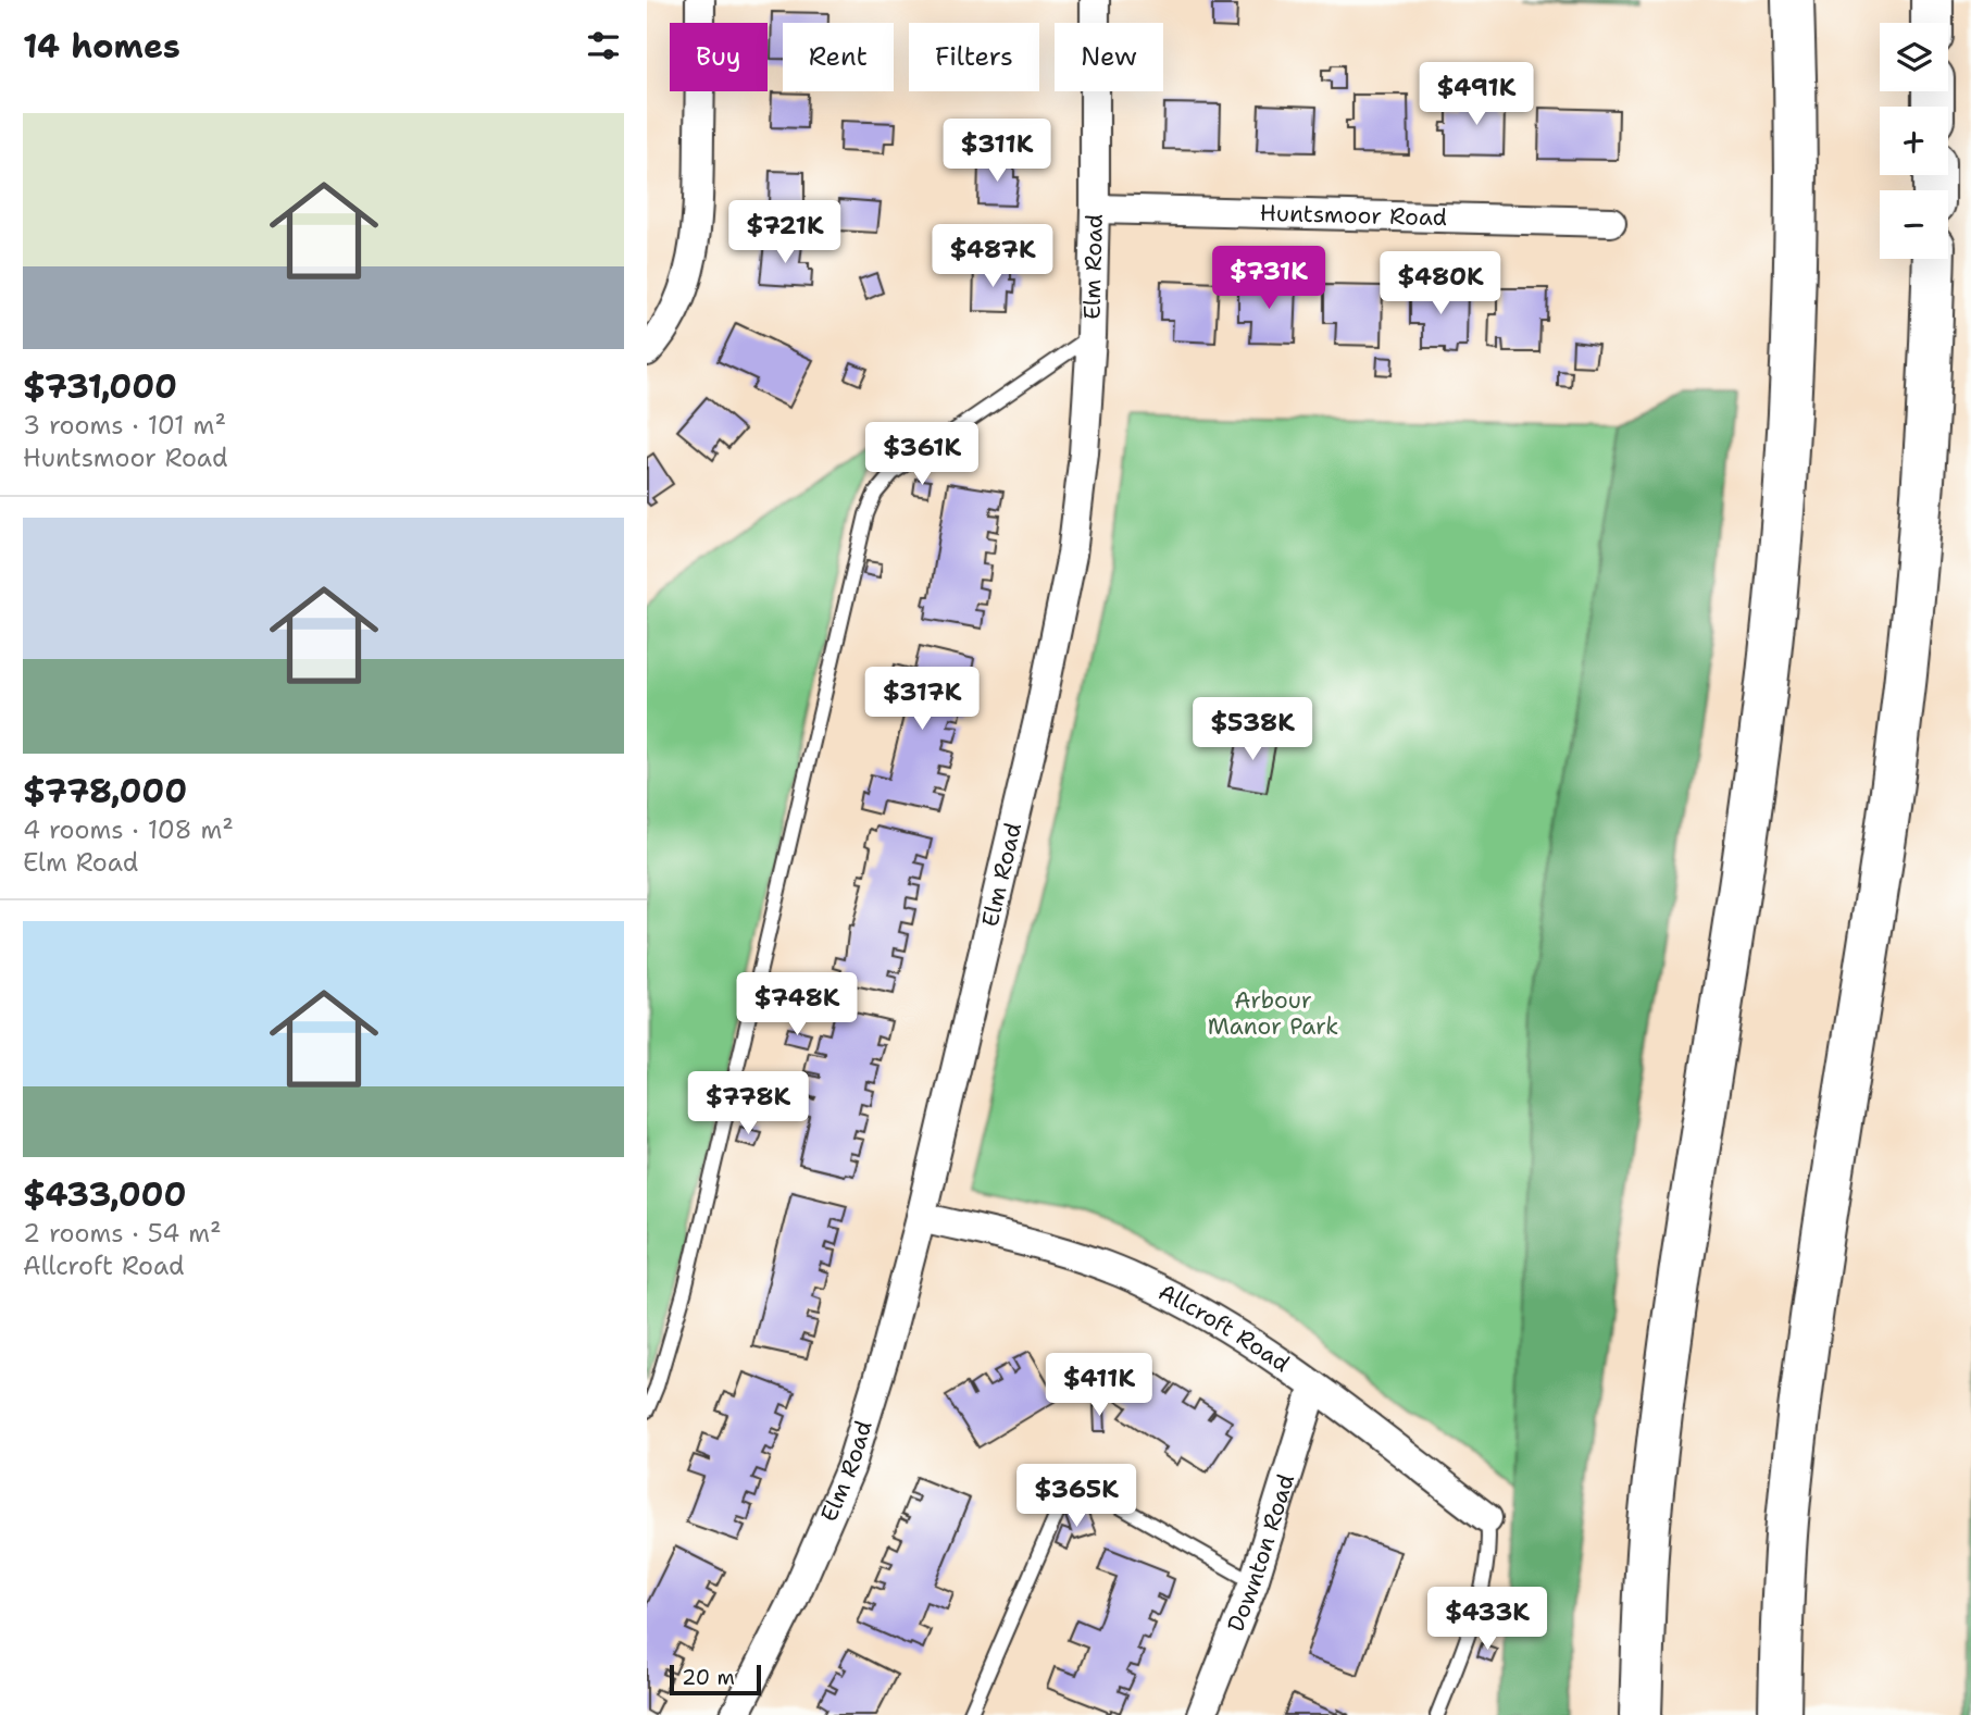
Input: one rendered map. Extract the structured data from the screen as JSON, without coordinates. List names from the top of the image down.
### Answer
{
  "streets": {
    "street": [
      "Huntsmoor Road",
      "Elm Road",
      "Allcroft Road",
      "Downton Road"
    ]
  },
  "crossings": [
    ["Huntsmoor Road", "Elm Road"],
    ["Elm Road", "Allcroft Road"],
    ["Allcroft Road", "Downton Road"]
  ],
  "parks": ["Arbour Manor Park"],
  "scale_bar": "20 m",
  "page": {
    "heading": "14 homes",
    "map_buttons": ["+", "−"],
    "chip": [
      "Buy",
      "Rent",
      "Filters",
      "New"
    ],
    "price": [
      "$491K",
      "$311K",
      "$721K",
      "$487K",
      "$731K",
      "$480K",
      "$361K",
      "$317K",
      "$538K",
      "$748K",
      "$778K",
      "$411K",
      "$365K",
      "$433K"
    ],
    "list": [
      {
        "name": "$731,000",
        "note": "3 rooms · 101 m² · Huntsmoor Road"
      },
      {
        "name": "$778,000",
        "note": "4 rooms · 108 m² · Elm Road"
      },
      {
        "name": "$433,000",
        "note": "2 rooms · 54 m² · Allcroft Road"
      }
    ],
    "scale": "20 m"
  }
}
